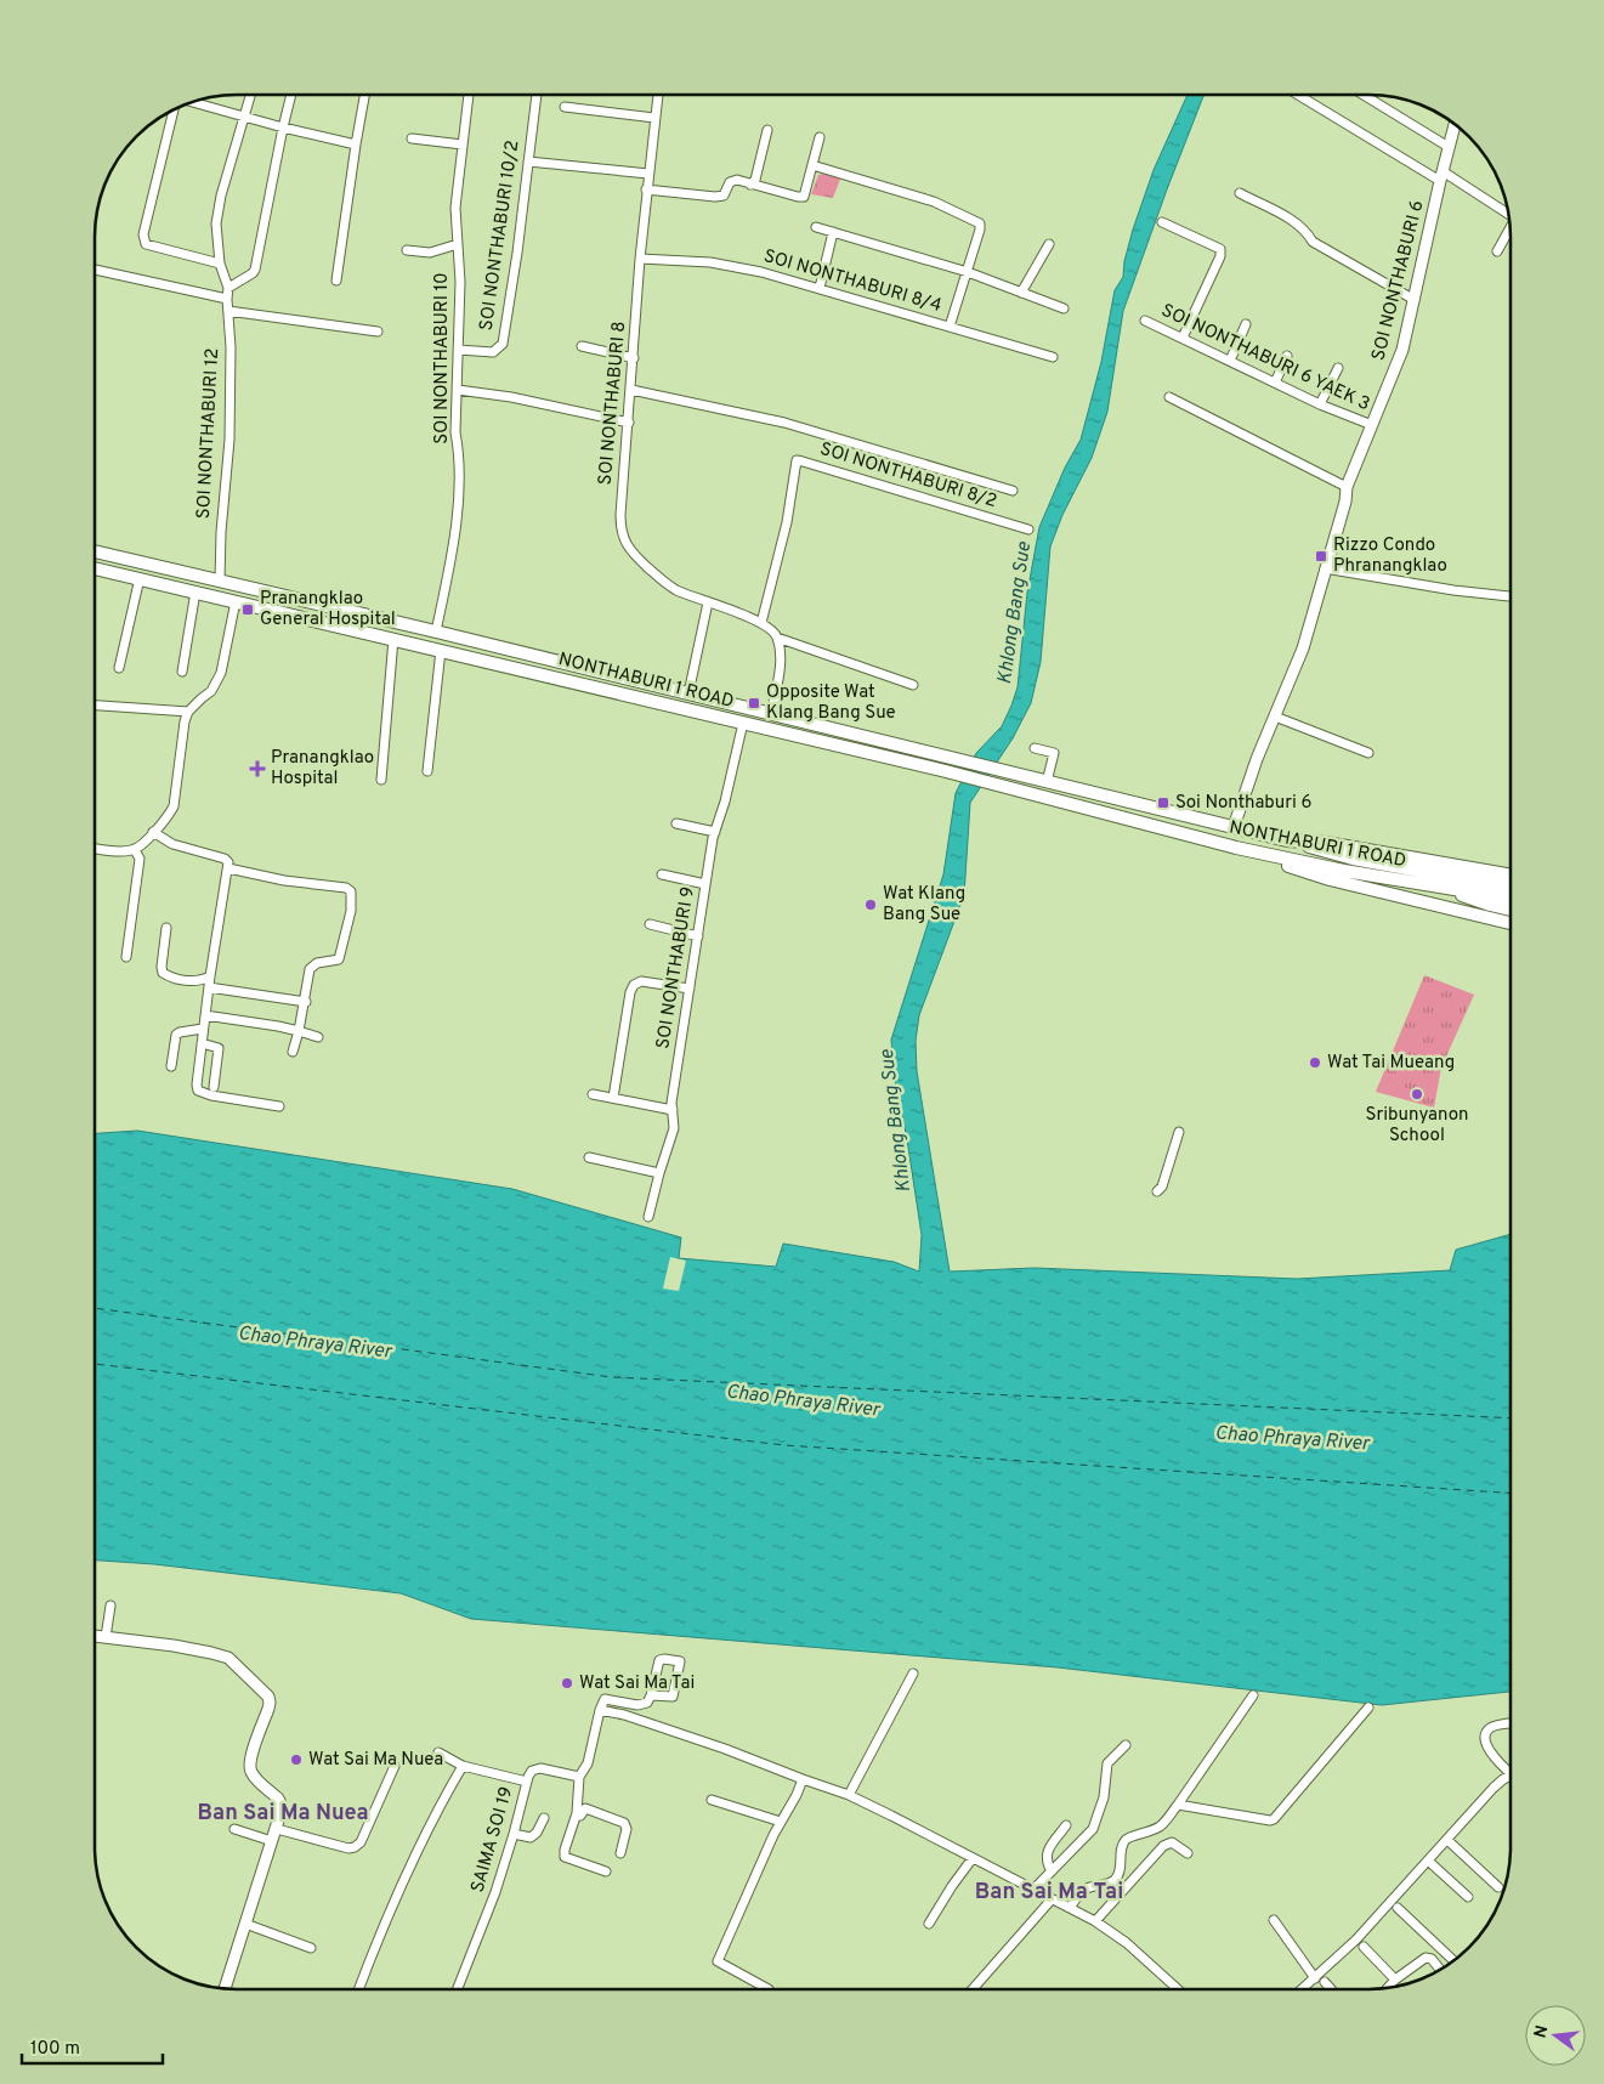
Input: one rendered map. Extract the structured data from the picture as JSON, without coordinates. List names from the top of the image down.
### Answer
{
  "streets": {
    "main road": ["NONTHABURI 1 ROAD"],
    "street": [
      "SOI NONTHABURI 10/2",
      "SOI NONTHABURI 6",
      "SOI NONTHABURI 8/4",
      "SOI NONTHABURI 10",
      "SOI NONTHABURI 6 YAEK 3",
      "SOI NONTHABURI 8",
      "SOI NONTHABURI 12",
      "SOI NONTHABURI 8/2",
      "SOI NONTHABURI 9",
      "SAIMA SOI 19"
    ]
  },
  "crossings": [
    ["SOI NONTHABURI 10/2", "SOI NONTHABURI 10"],
    ["SOI NONTHABURI 6", "SOI NONTHABURI 6 YAEK 3"],
    ["SOI NONTHABURI 6", "NONTHABURI 1 ROAD"],
    ["SOI NONTHABURI 8/4", "SOI NONTHABURI 8"],
    ["SOI NONTHABURI 10", "NONTHABURI 1 ROAD"],
    ["SOI NONTHABURI 8", "SOI NONTHABURI 8/2"],
    ["SOI NONTHABURI 12", "NONTHABURI 1 ROAD"],
    ["NONTHABURI 1 ROAD", "SOI NONTHABURI 9"]
  ],
  "districts": ["Ban Sai Ma Nuea", "Ban Sai Ma Tai"],
  "water": ["Khlong Bang Sue", "Chao Phraya River"],
  "places": {
    "transit": [
      "Rizzo Condo Phranangklao",
      "Pranangklao General Hospital",
      "Opposite Wat Klang Bang Sue",
      "Soi Nonthaburi 6"
    ],
    "health": ["Pranangklao Hospital"],
    "other": [
      "Wat Klang Bang Sue",
      "Wat Tai Mueang",
      "Sribunyanon School",
      "Wat Sai Ma Tai",
      "Wat Sai Ma Nuea"
    ]
  },
  "scale_bar": "100 m",
  "north": "left"
}
